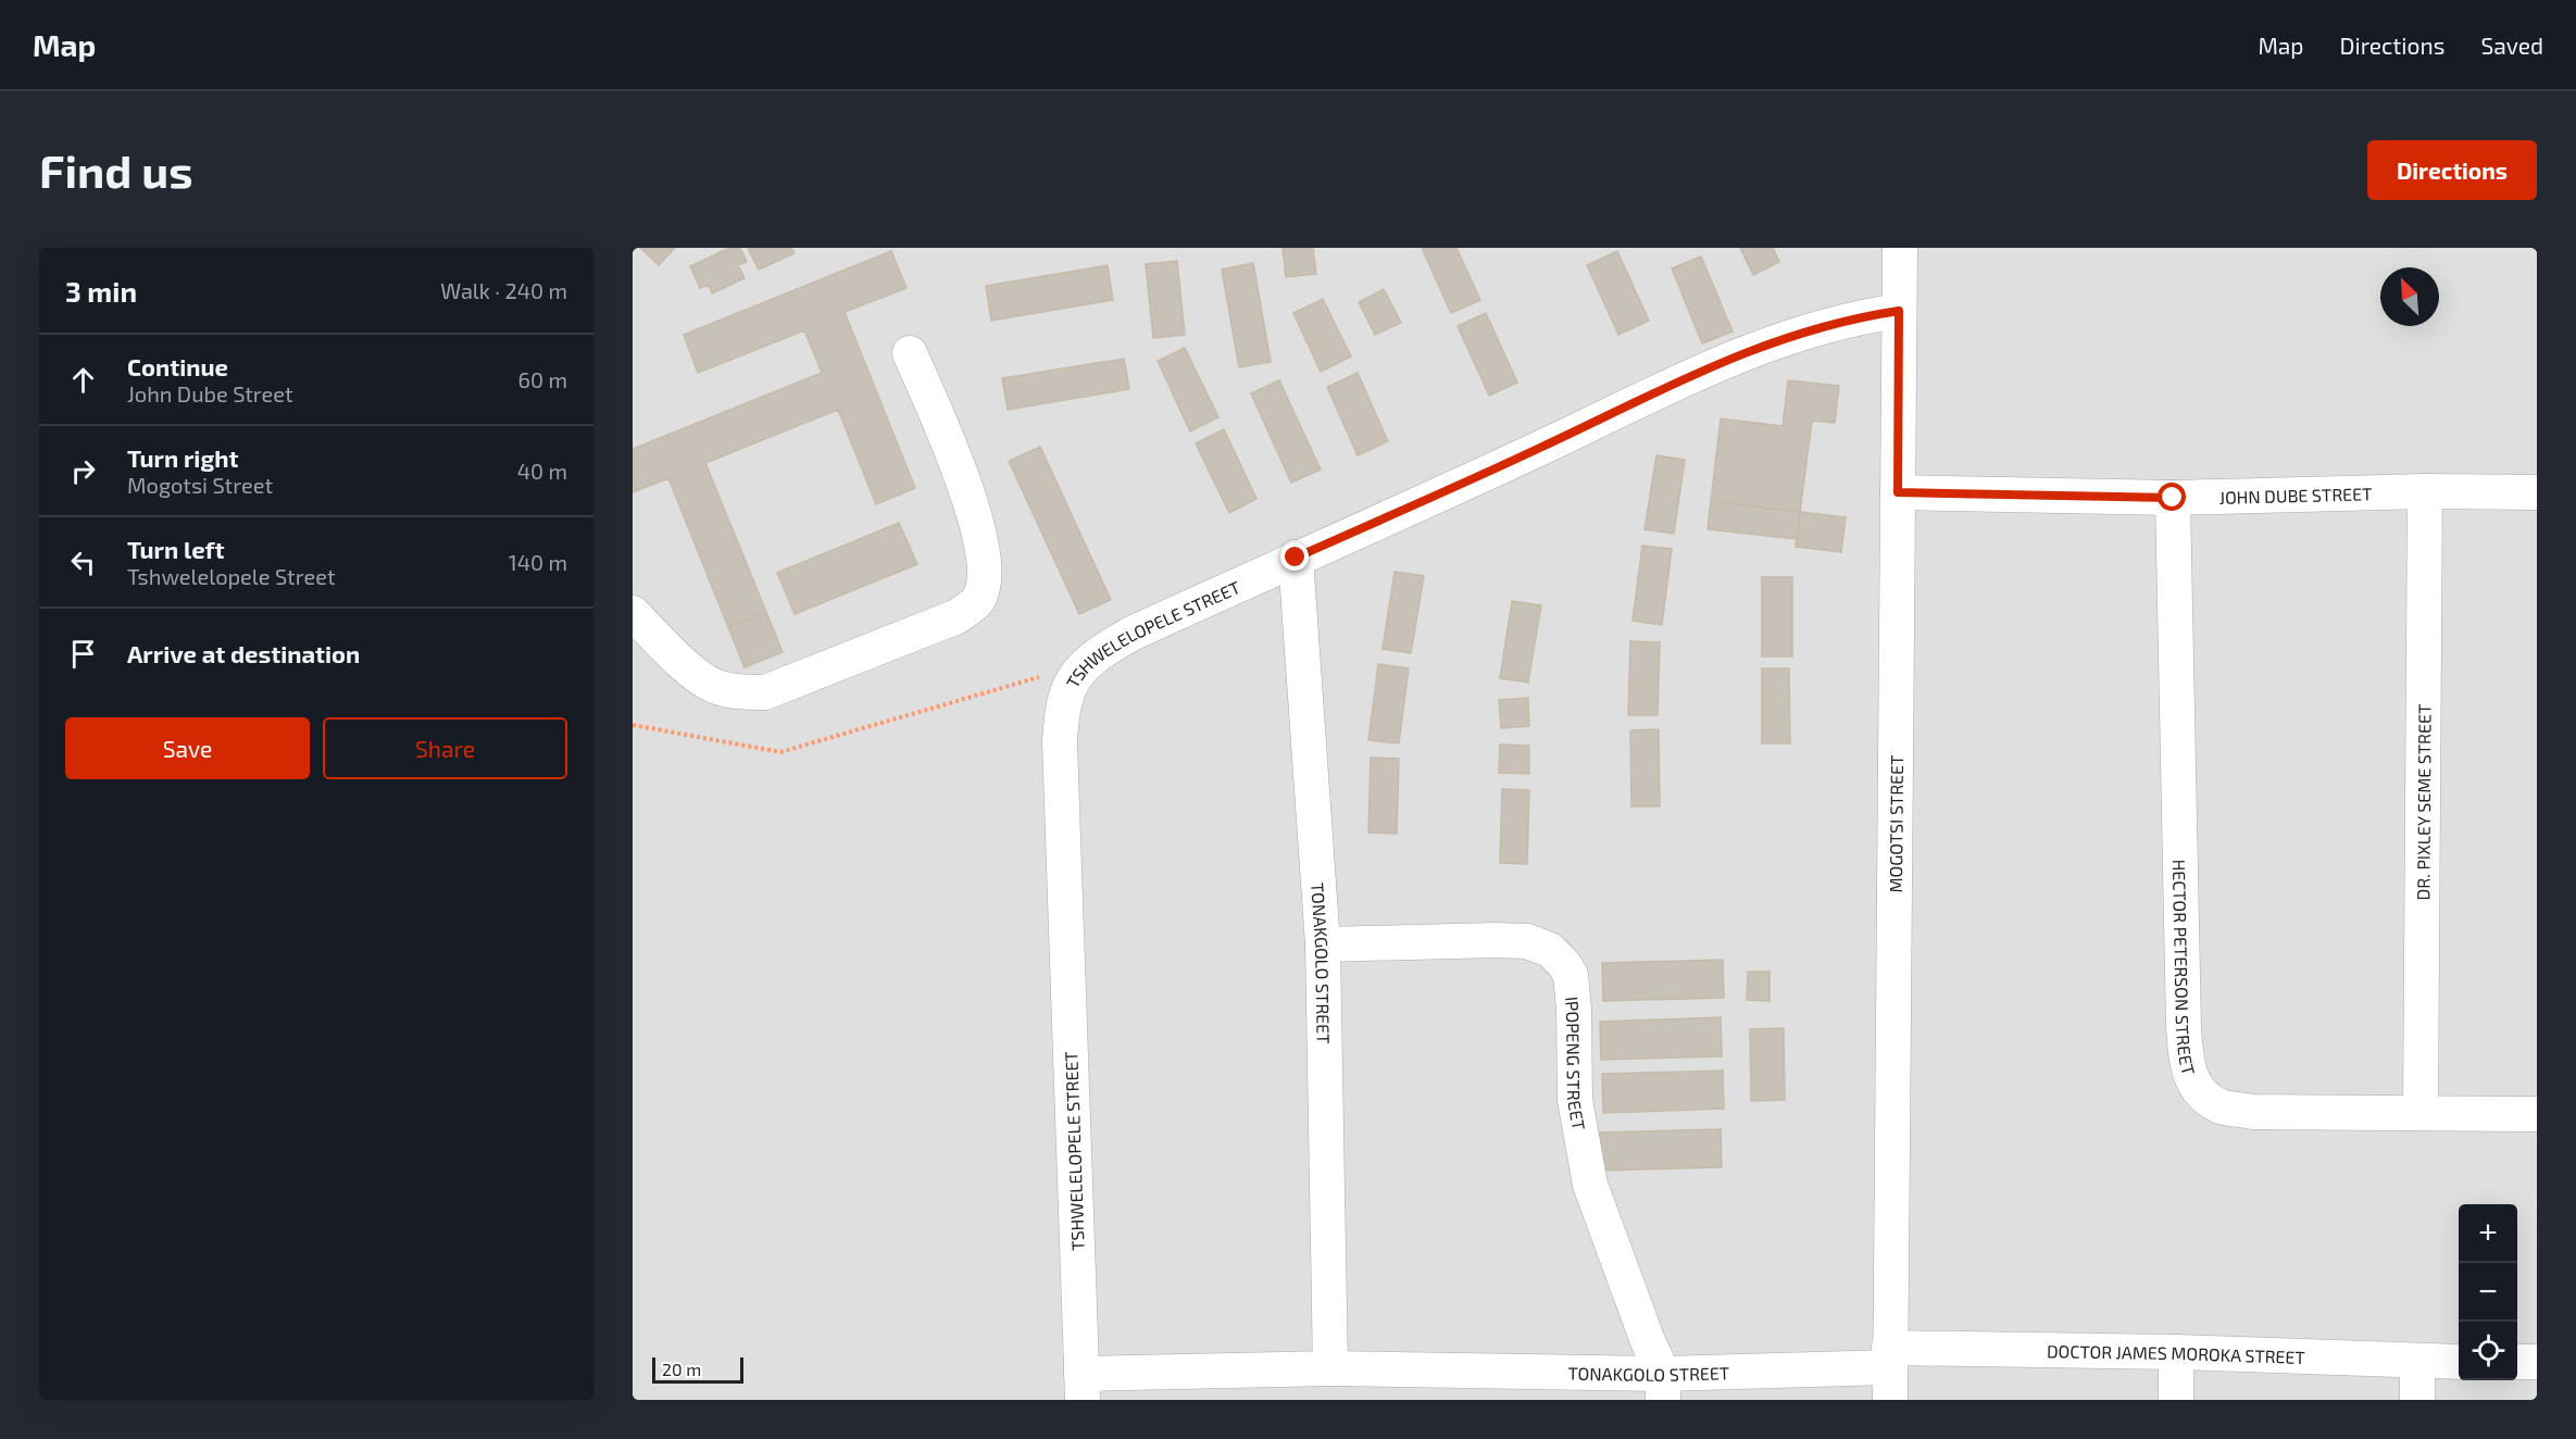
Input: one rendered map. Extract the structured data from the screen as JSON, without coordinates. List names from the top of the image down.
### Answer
{
  "streets": {
    "street": [
      "JOHN DUBE STREET",
      "TSHWELELOPELE STREET",
      "DR. PIXLEY SEME STREET",
      "MOGOTSI STREET",
      "TONAKGOLO STREET",
      "HECTOR PETERSON STREET",
      "IPOPENG STREET",
      "DOCTOR JAMES MOROKA STREET"
    ]
  },
  "crossings": [
    ["JOHN DUBE STREET", "DR. PIXLEY SEME STREET"],
    ["JOHN DUBE STREET", "MOGOTSI STREET"],
    ["JOHN DUBE STREET", "HECTOR PETERSON STREET"],
    ["TSHWELELOPELE STREET", "MOGOTSI STREET"],
    ["TSHWELELOPELE STREET", "TONAKGOLO STREET"],
    ["DR. PIXLEY SEME STREET", "HECTOR PETERSON STREET"],
    ["MOGOTSI STREET", "TONAKGOLO STREET"],
    ["MOGOTSI STREET", "DOCTOR JAMES MOROKA STREET"],
    ["TONAKGOLO STREET", "IPOPENG STREET"],
    ["TONAKGOLO STREET", "DOCTOR JAMES MOROKA STREET"]
  ],
  "scale_bar": "20 m",
  "north": "top left",
  "page": {
    "header": "Map",
    "nav": ["Map", "Directions", "Saved"],
    "buttons": [
      "Directions",
      ["Save", "Share"]
    ],
    "title": "Find us",
    "heading": ["3 min", "Walk · 240 m"],
    "list": [
      ["Continue", "John Dube Street", "60 m"],
      ["Turn right", "Mogotsi Street", "40 m"],
      ["Turn left", "Tshwelelopele Street", "140 m"],
      "Arrive at destination"
    ],
    "map_buttons": ["+", "−"],
    "scale": "20 m"
  }
}
